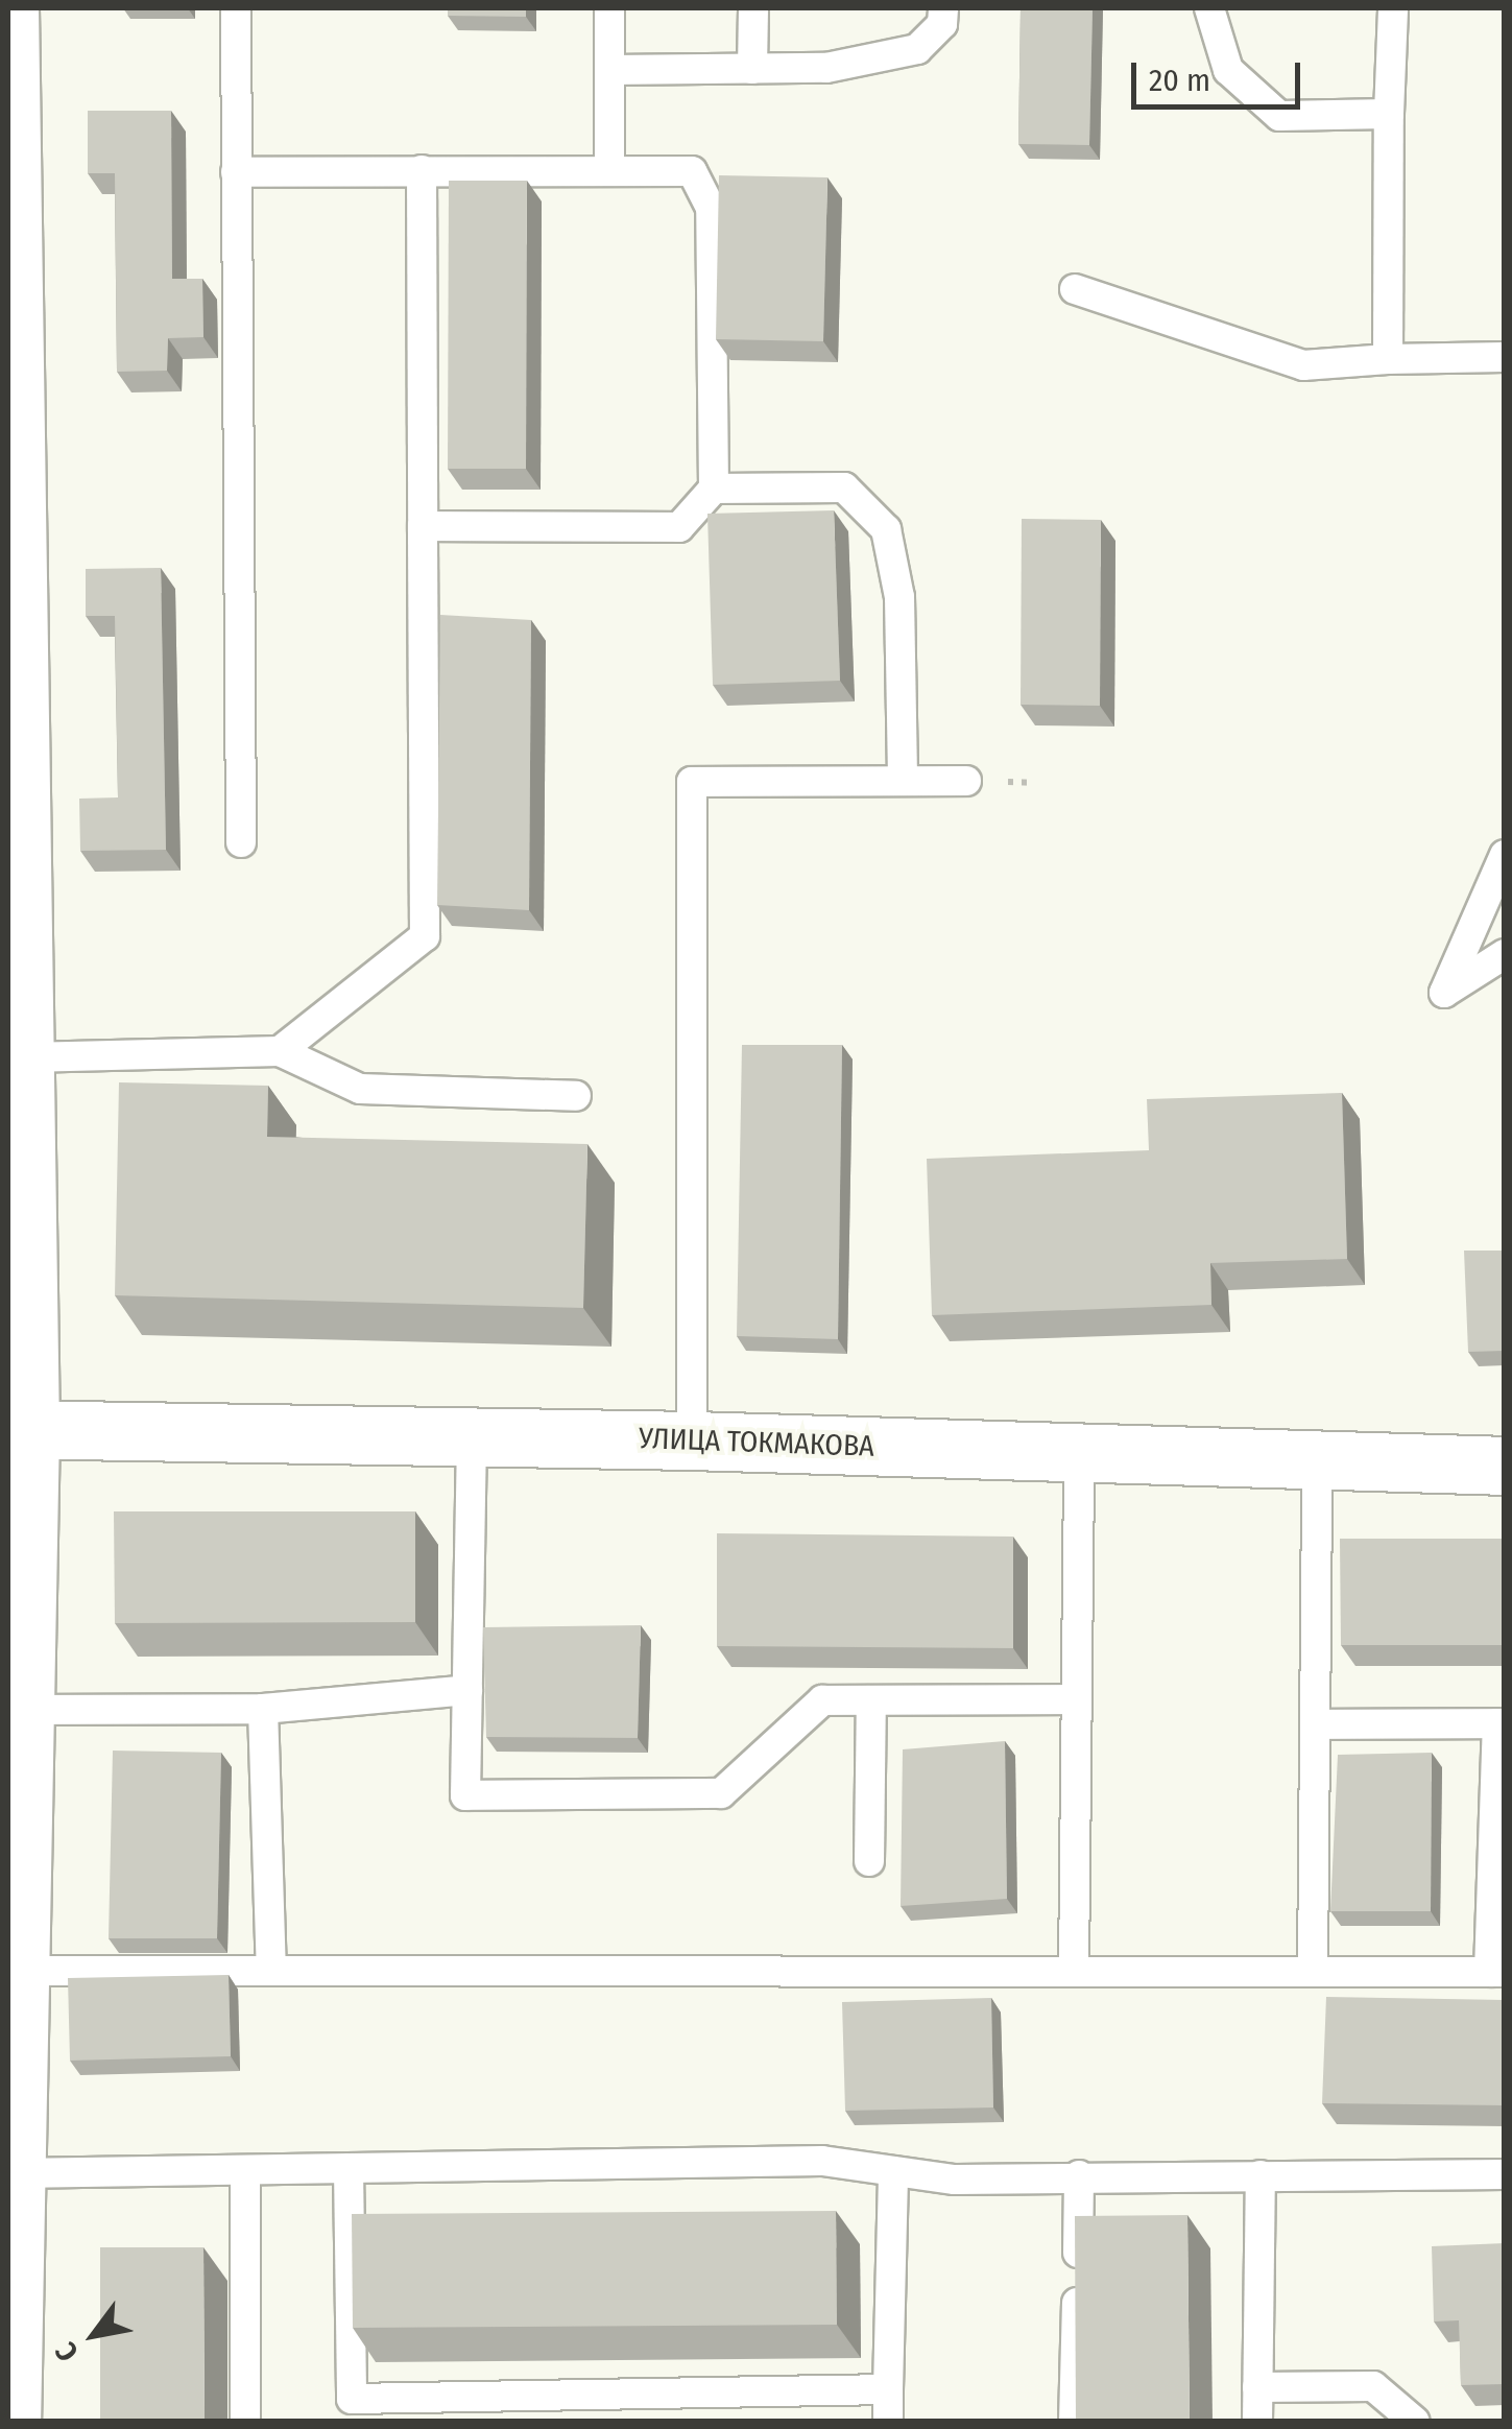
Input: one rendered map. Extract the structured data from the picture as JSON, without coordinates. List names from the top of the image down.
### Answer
{
  "streets": {
    "street": ["УЛИЦА ТОКМАКОВА"]
  },
  "scale_bar": "20 m",
  "north": "bottom left"
}
